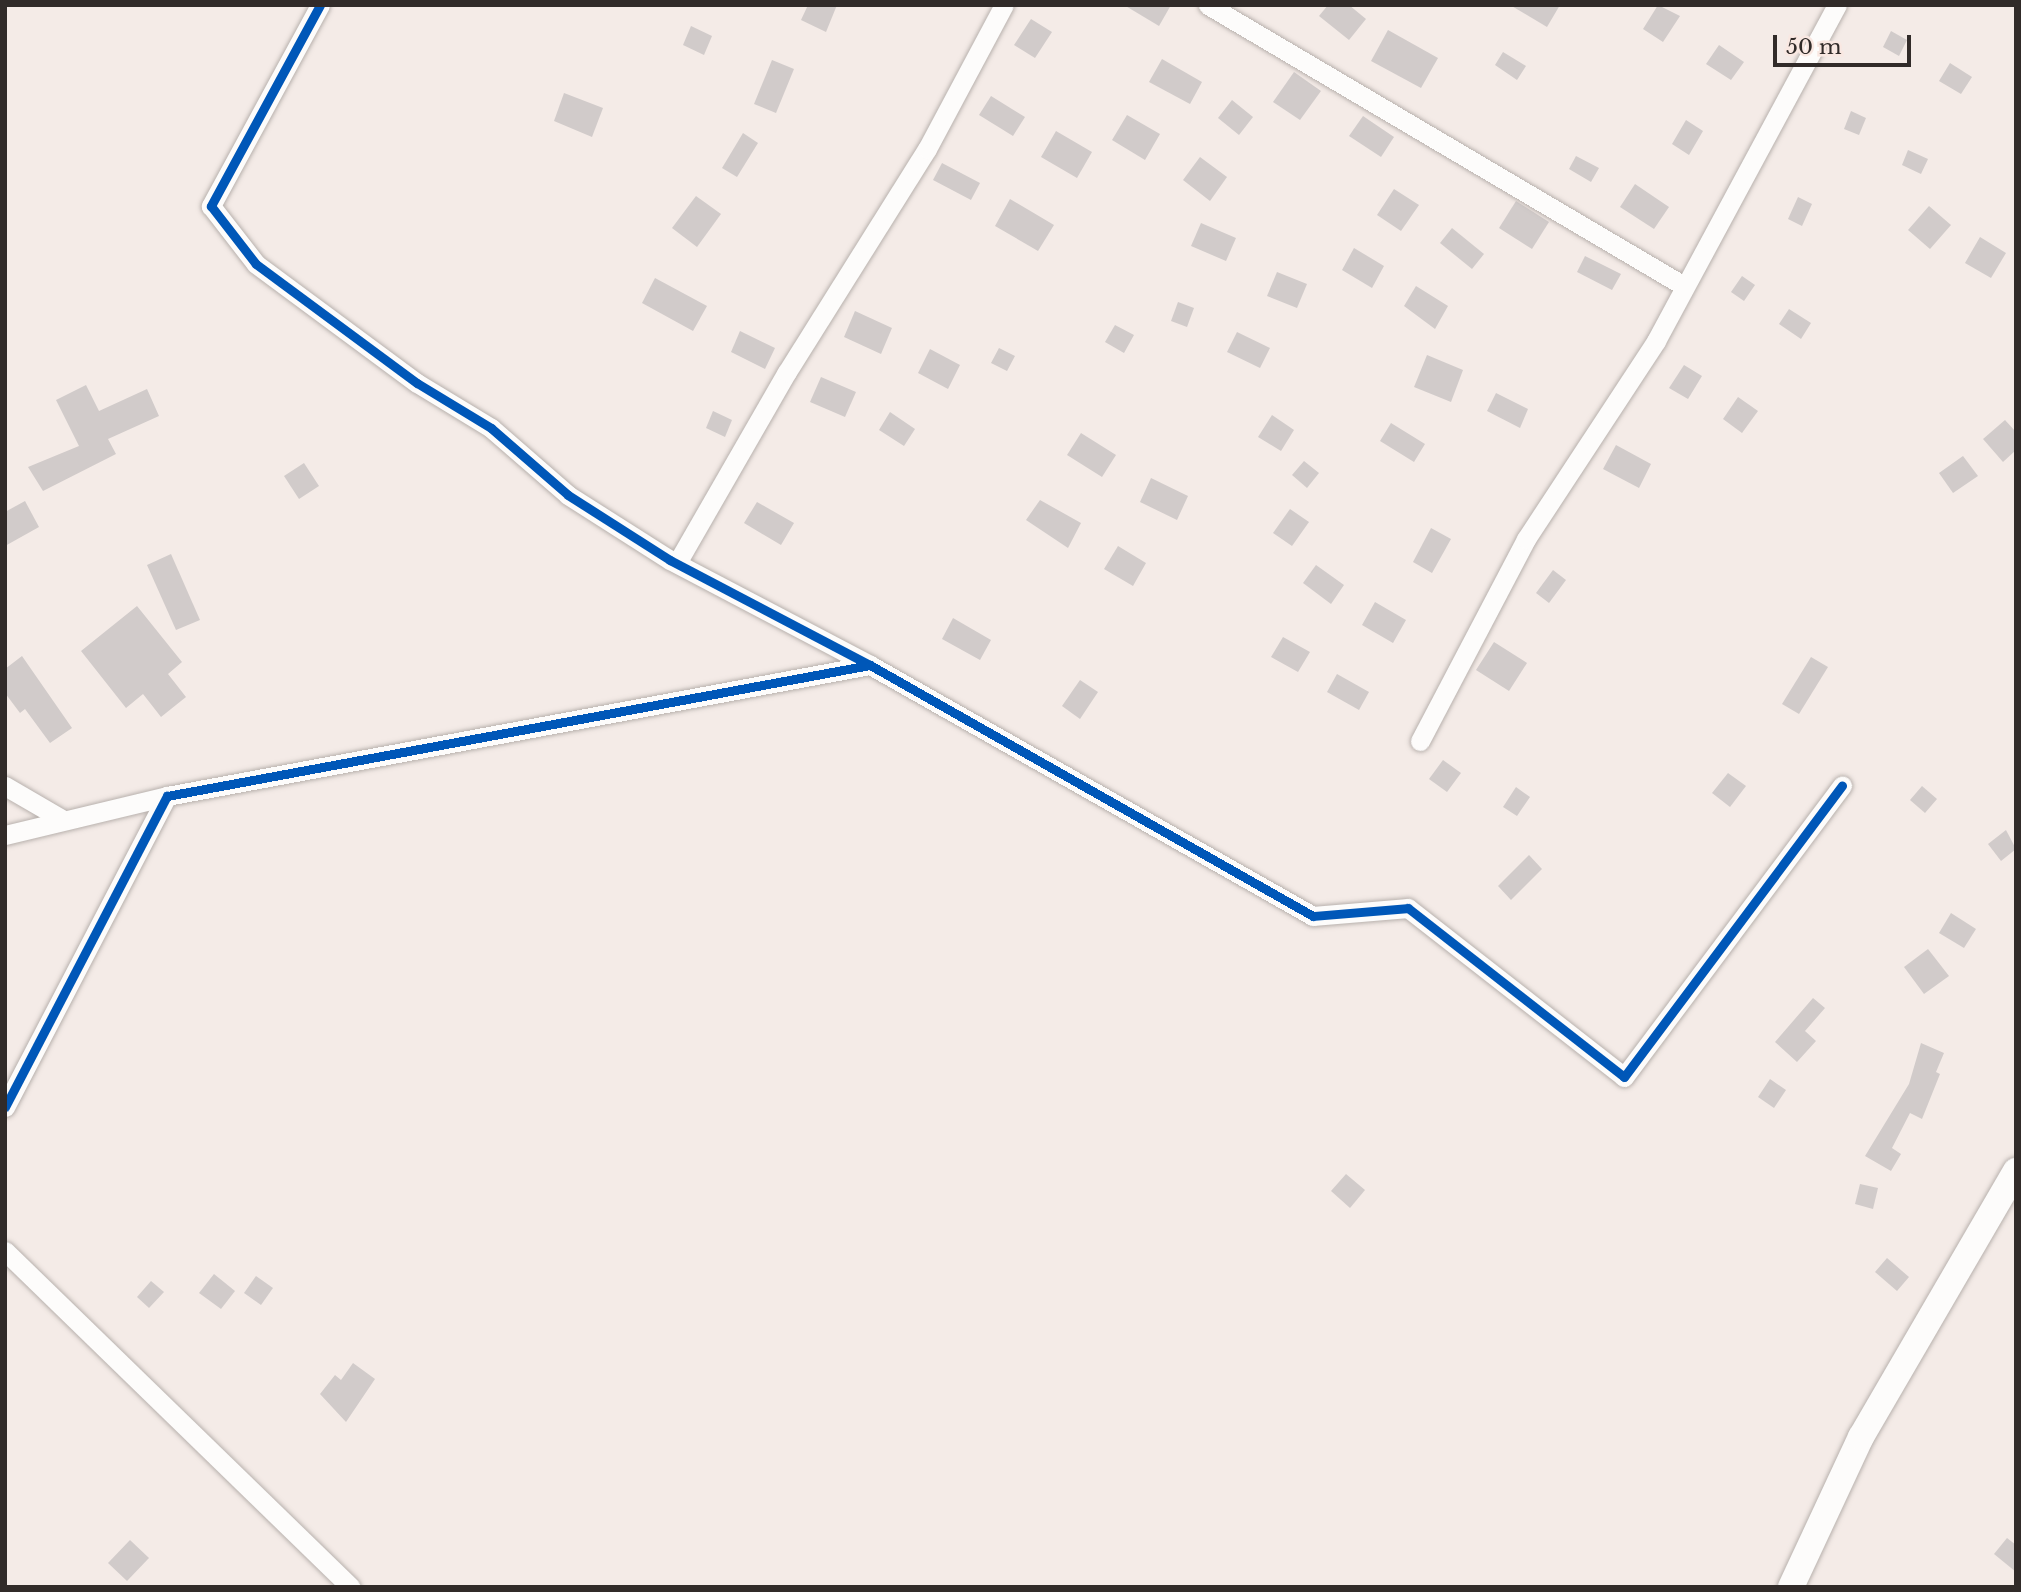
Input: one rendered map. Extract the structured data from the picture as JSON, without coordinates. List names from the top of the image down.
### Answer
{
  "scale_bar": "50 m"
}
